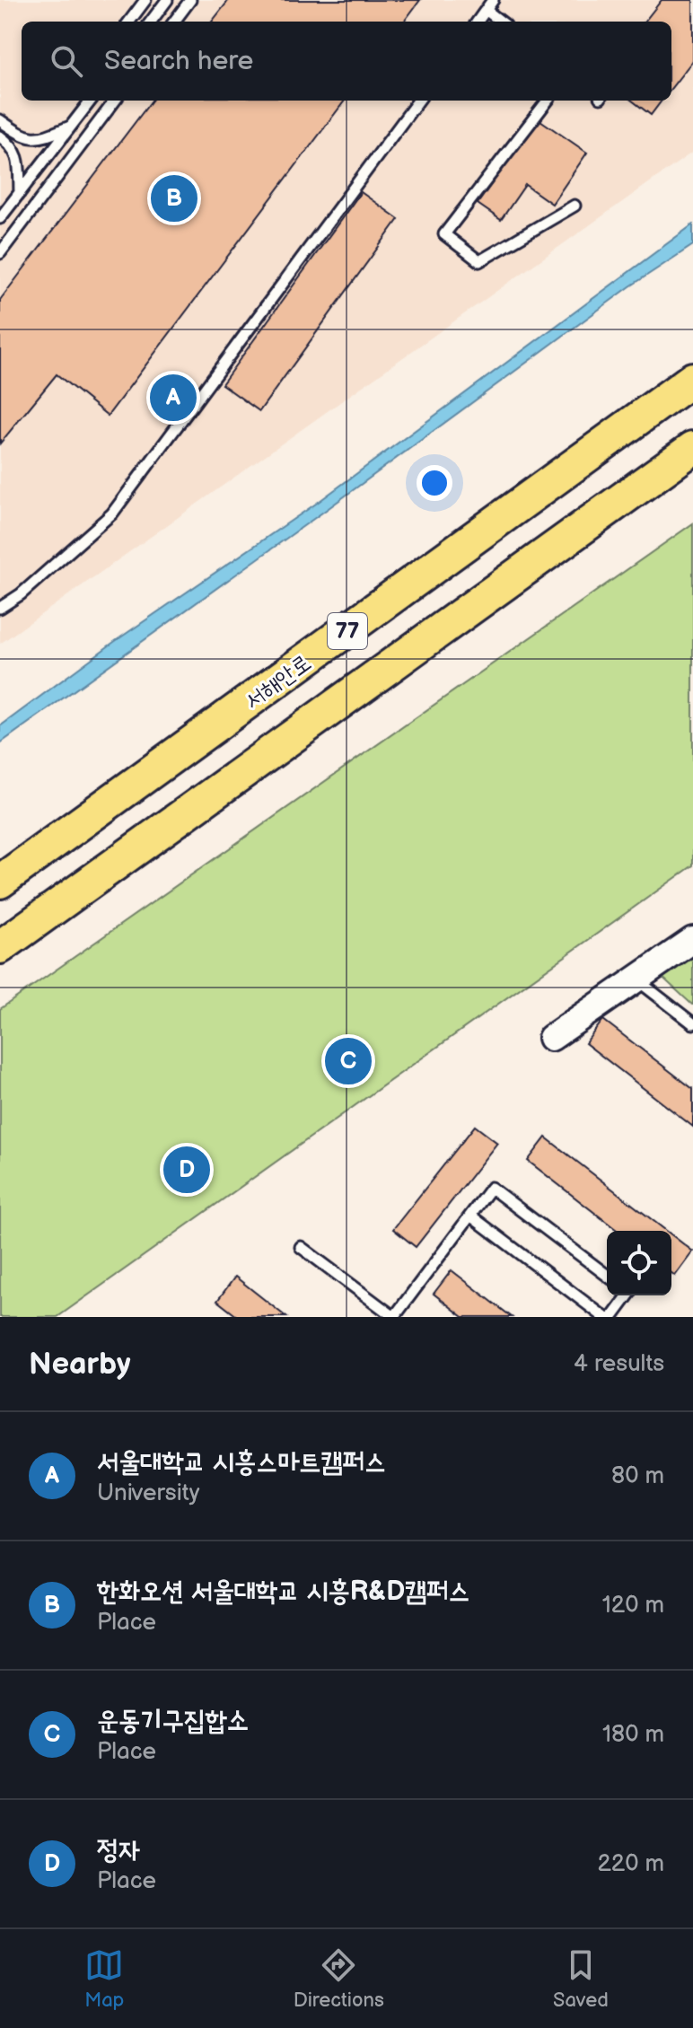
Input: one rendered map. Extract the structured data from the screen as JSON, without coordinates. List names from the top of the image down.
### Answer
{
  "streets": {
    "main road": ["77", "서해안로"]
  },
  "page": {
    "search": "Search here",
    "pins": [
      "B",
      "A",
      "C",
      "D"
    ],
    "heading": ["Nearby", "4 results"],
    "list": [
      {
        "mark": "A",
        "name": "서울대학교 시흥스마트캠퍼스",
        "note": "University",
        "value": "80 m"
      },
      {
        "mark": "B",
        "name": "한화오션 서울대학교 시흥R&D캠퍼스",
        "note": "Place",
        "value": "120 m"
      },
      {
        "mark": "C",
        "name": "운동기구집합소",
        "note": "Place",
        "value": "180 m"
      },
      {
        "mark": "D",
        "name": "정자",
        "note": "Place",
        "value": "220 m"
      }
    ],
    "nav": ["Map", "Directions", "Saved"]
  }
}
